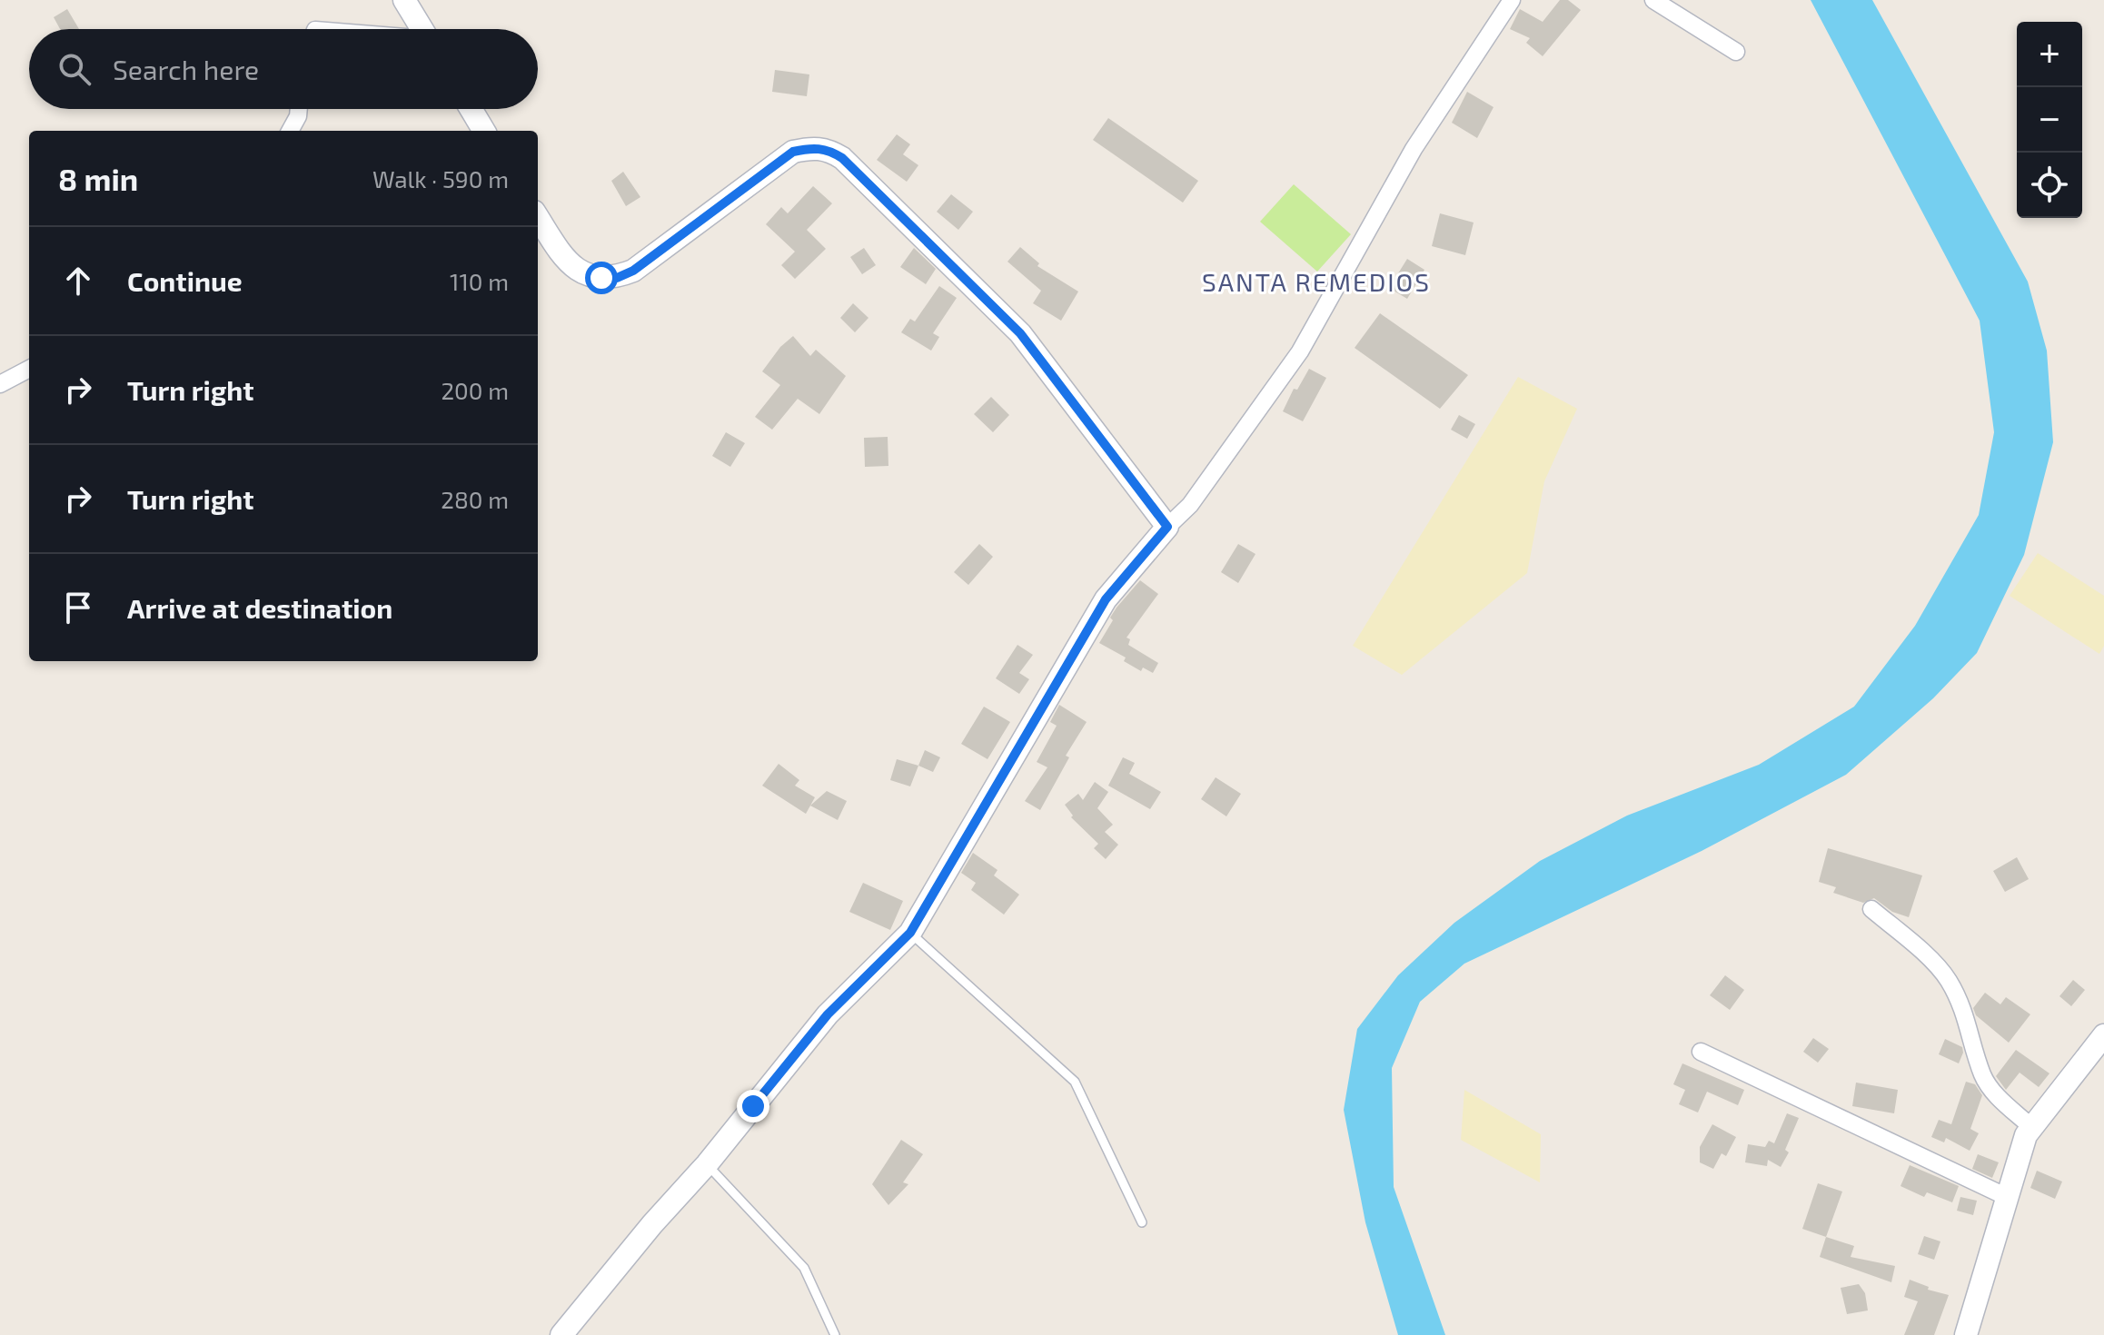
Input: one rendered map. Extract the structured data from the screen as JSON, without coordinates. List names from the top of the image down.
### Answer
{
  "districts": ["SANTA REMEDIOS"],
  "page": {
    "map_buttons": ["+", "−"],
    "search": "Search here",
    "heading": ["8 min", "Walk · 590 m"],
    "list": [
      ["Continue", "110 m"],
      ["Turn right", "200 m"],
      ["Turn right", "280 m"],
      "Arrive at destination"
    ]
  }
}
